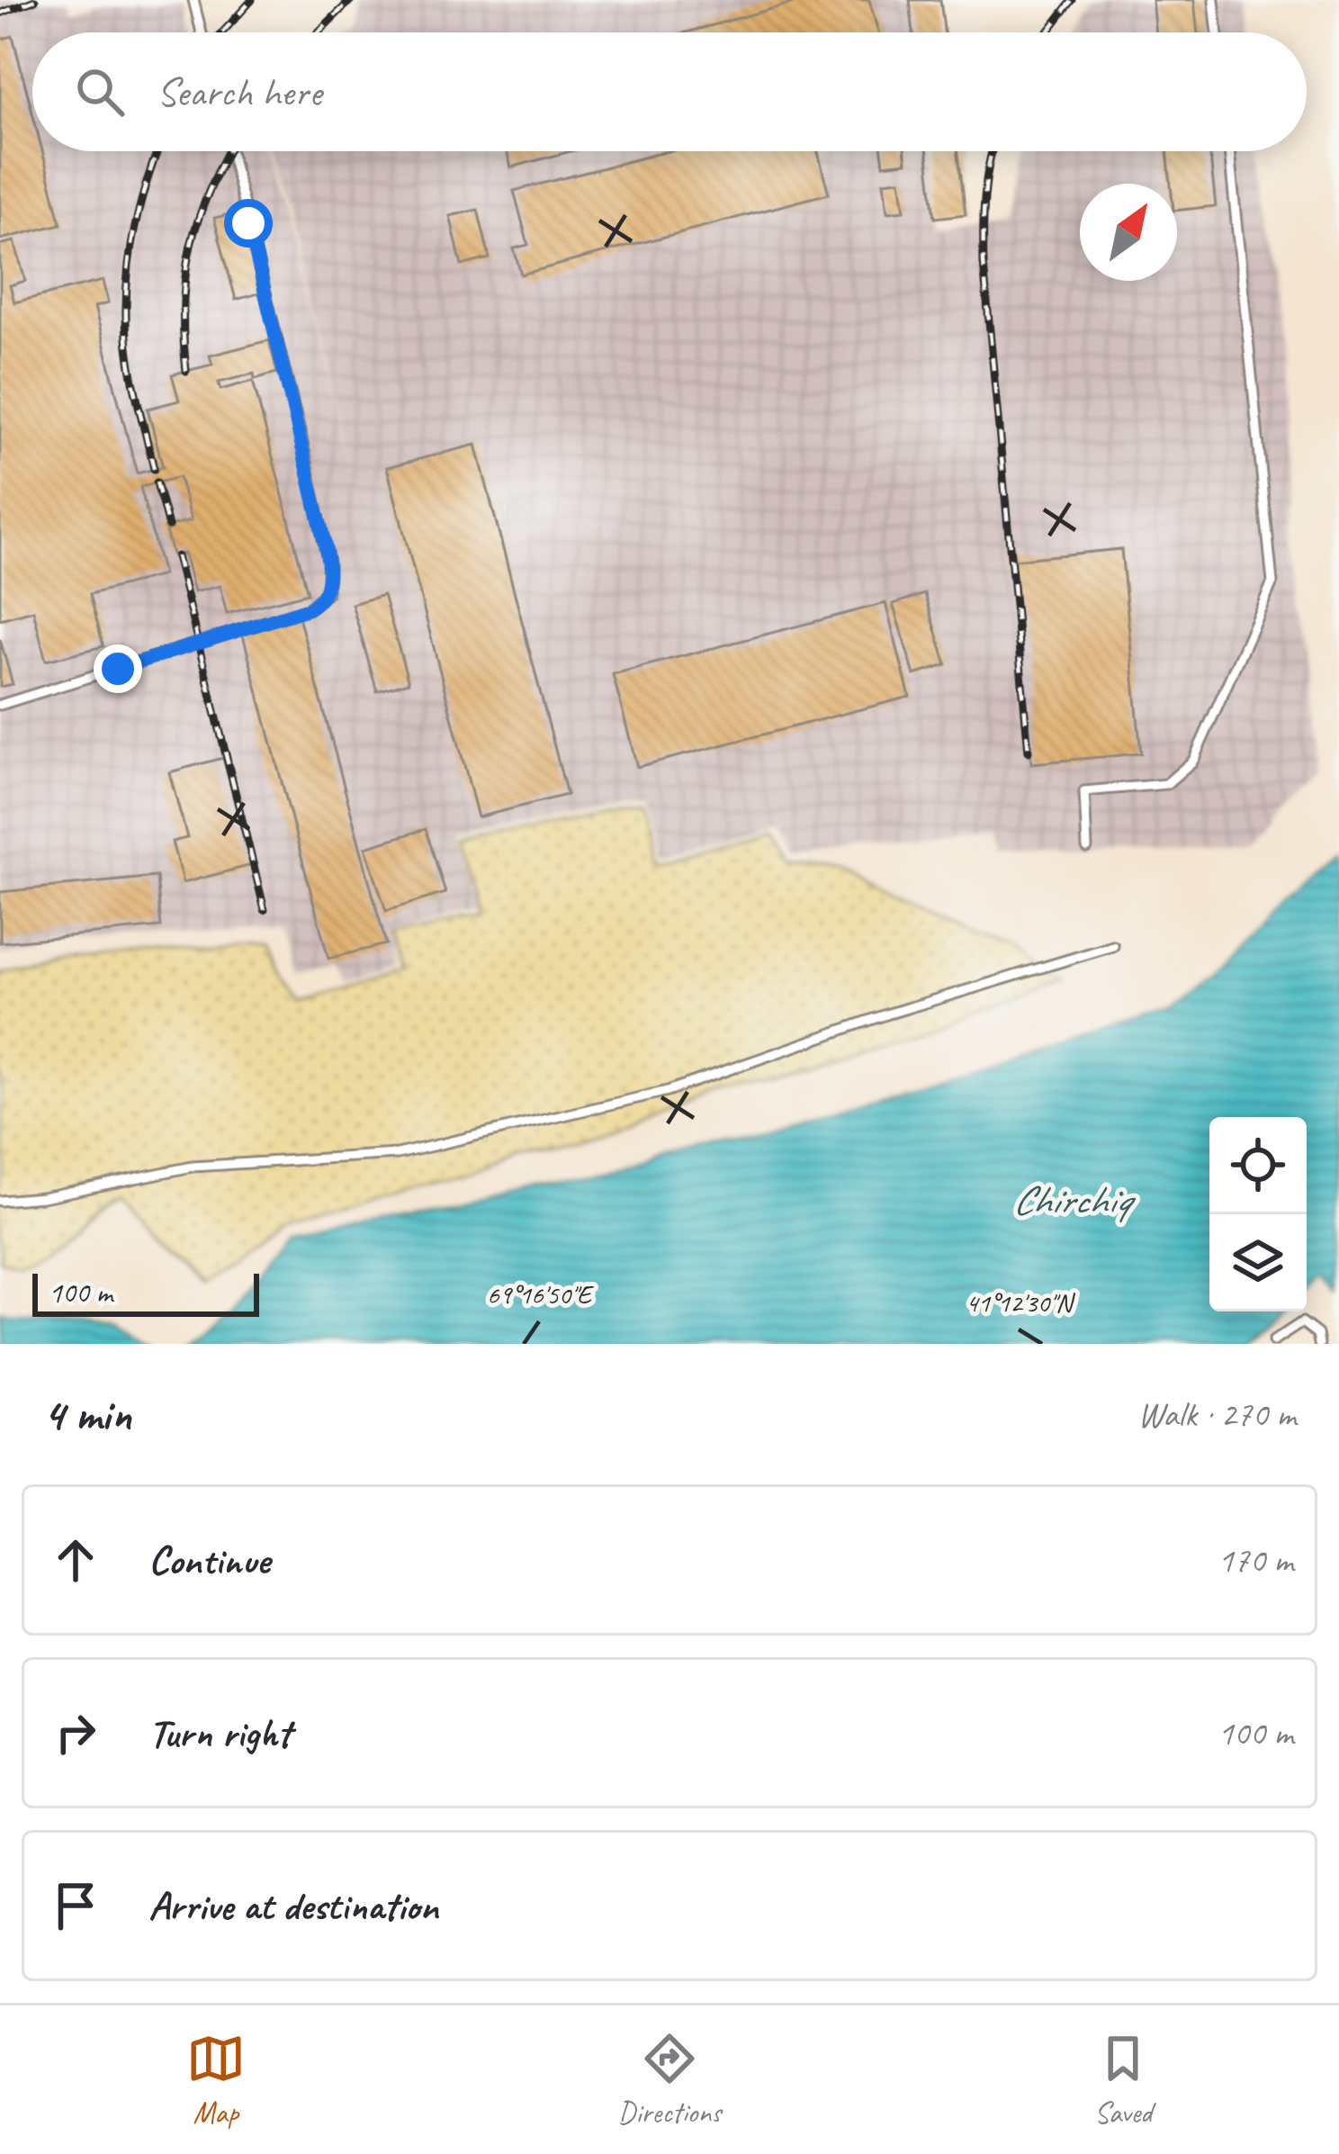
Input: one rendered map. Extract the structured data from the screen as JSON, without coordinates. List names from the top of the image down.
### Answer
{
  "water": ["Chirchiq"],
  "scale_bar": "100 m",
  "north": "top right",
  "page": {
    "search": "Search here",
    "scale": "100 m",
    "heading": ["4 min", "Walk · 270 m"],
    "list": [
      ["Continue", "170 m"],
      ["Turn right", "100 m"],
      "Arrive at destination"
    ],
    "nav": ["Map", "Directions", "Saved"]
  },
  "coordinates": ["69°16'50\"E", "41°12'30\"N"]
}
